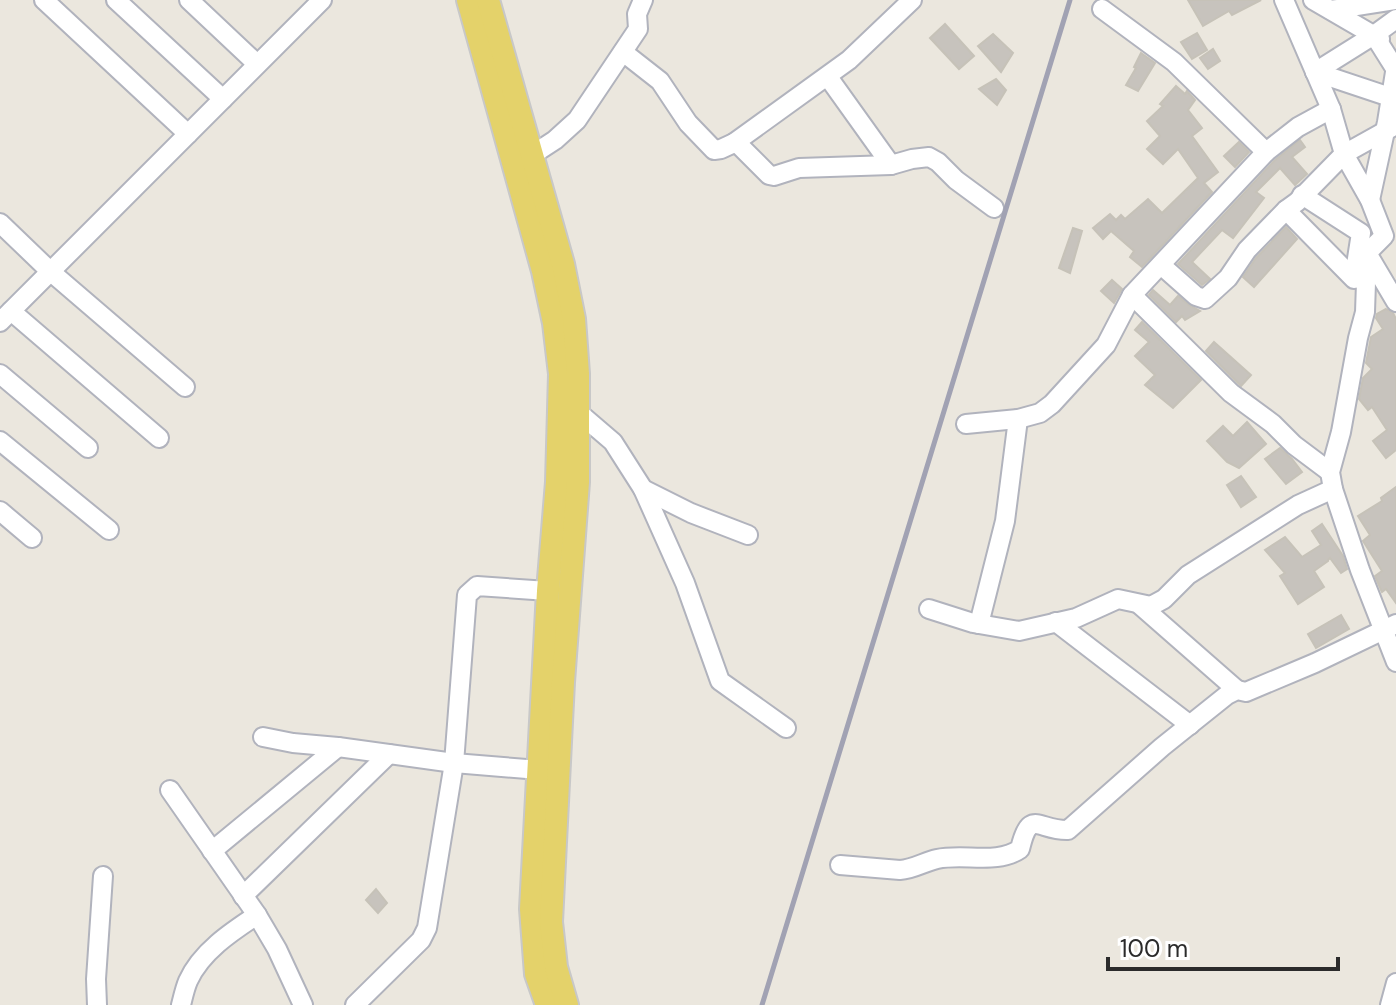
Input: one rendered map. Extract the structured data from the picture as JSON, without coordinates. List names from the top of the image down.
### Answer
{
  "scale_bar": "100 m"
}
